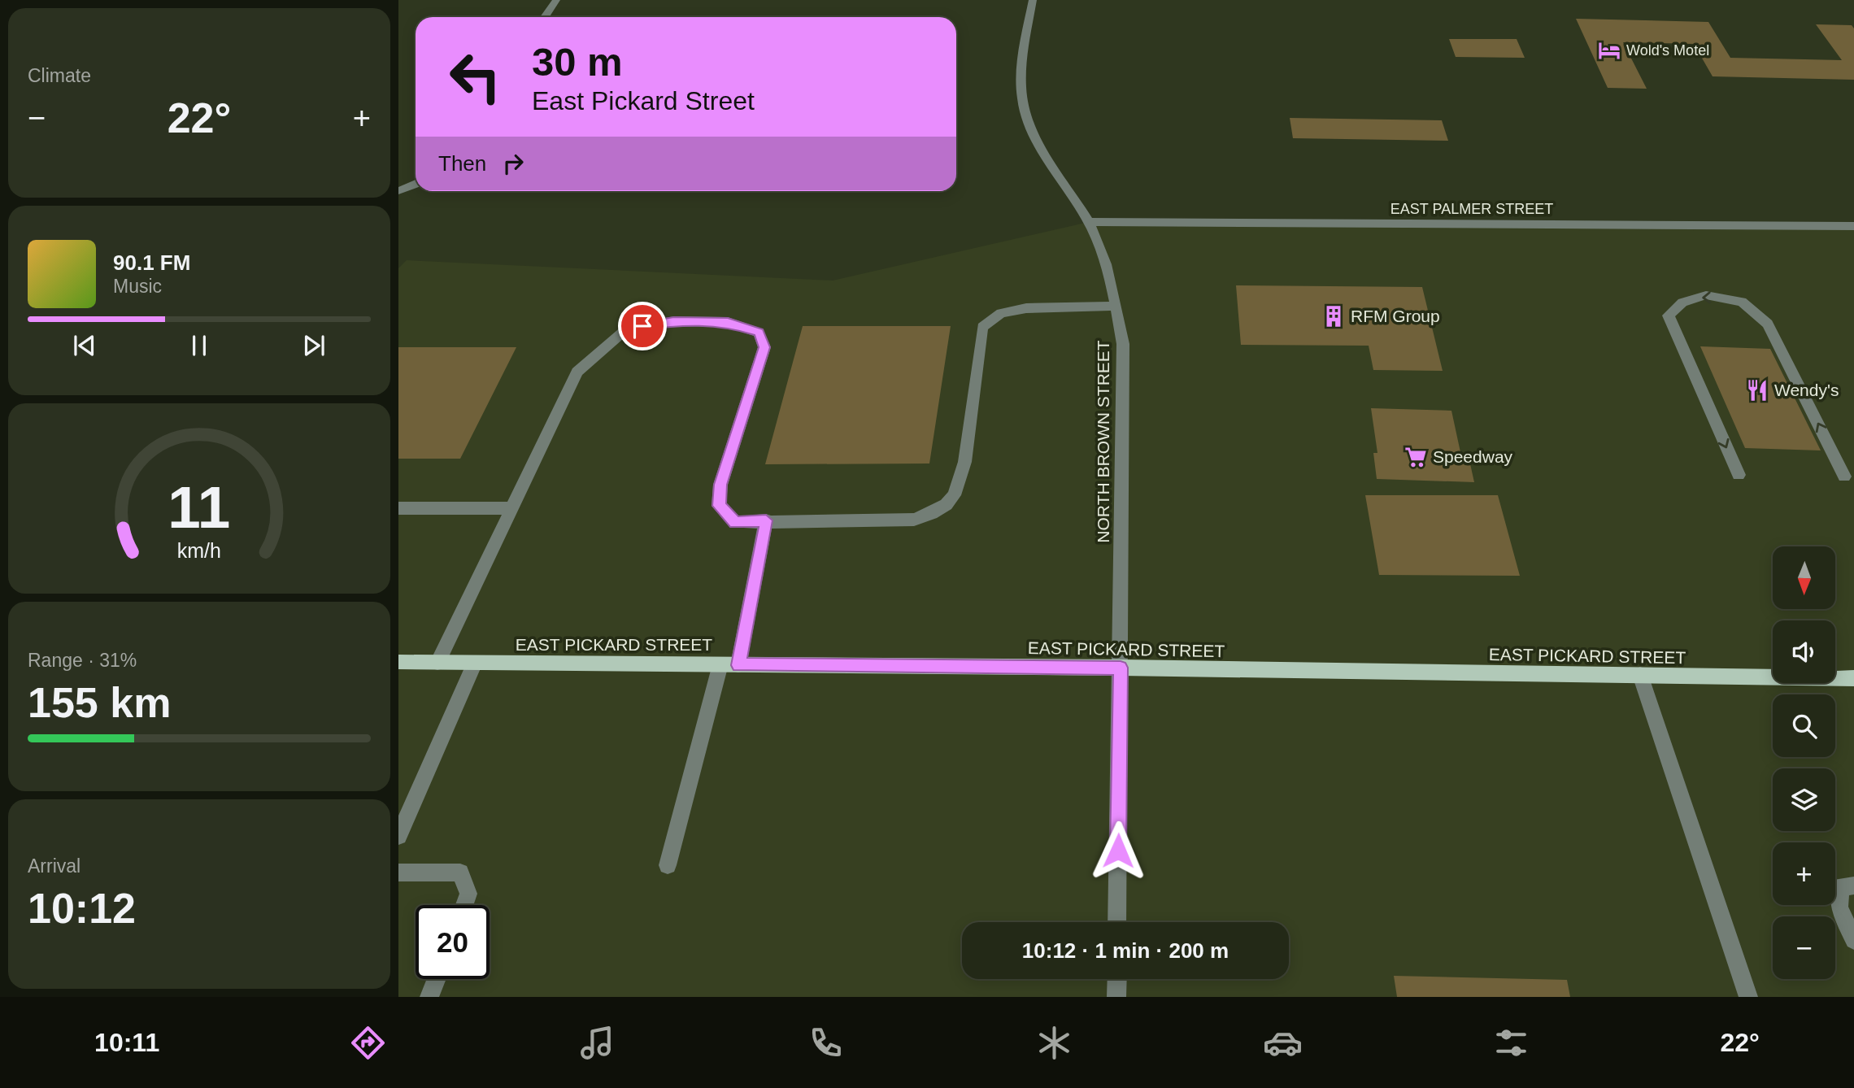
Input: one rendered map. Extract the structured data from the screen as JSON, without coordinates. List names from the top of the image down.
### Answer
{
  "streets": {
    "main road": ["EAST PICKARD STREET"],
    "street": ["EAST PALMER STREET", "NORTH BROWN STREET"]
  },
  "crossings": [
    ["EAST PALMER STREET", "NORTH BROWN STREET"],
    ["NORTH BROWN STREET", "EAST PICKARD STREET"]
  ],
  "places": {
    "hotel": ["Wold's Motel"],
    "building": ["RFM Group"],
    "restaurant": ["Wendy's"],
    "supermarket": ["Speedway"]
  },
  "north": "bottom",
  "page": {
    "tile": [
      "Climate",
      ["Range · 31%", "155 km"],
      ["Arrival", "10:12"]
    ],
    "turn": ["30 m", "East Pickard Street"],
    "heat": ["−", "22°", "+"],
    "then": "Then",
    "song": ["90.1 FM", "Music"],
    "map_buttons": ["+", "−"],
    "limit": "20",
    "trip": "10:12 · 1 min · 200 m",
    "tabs": ["10:11", "22°"],
    "gauge": ["11", "km/h"]
  }
}
